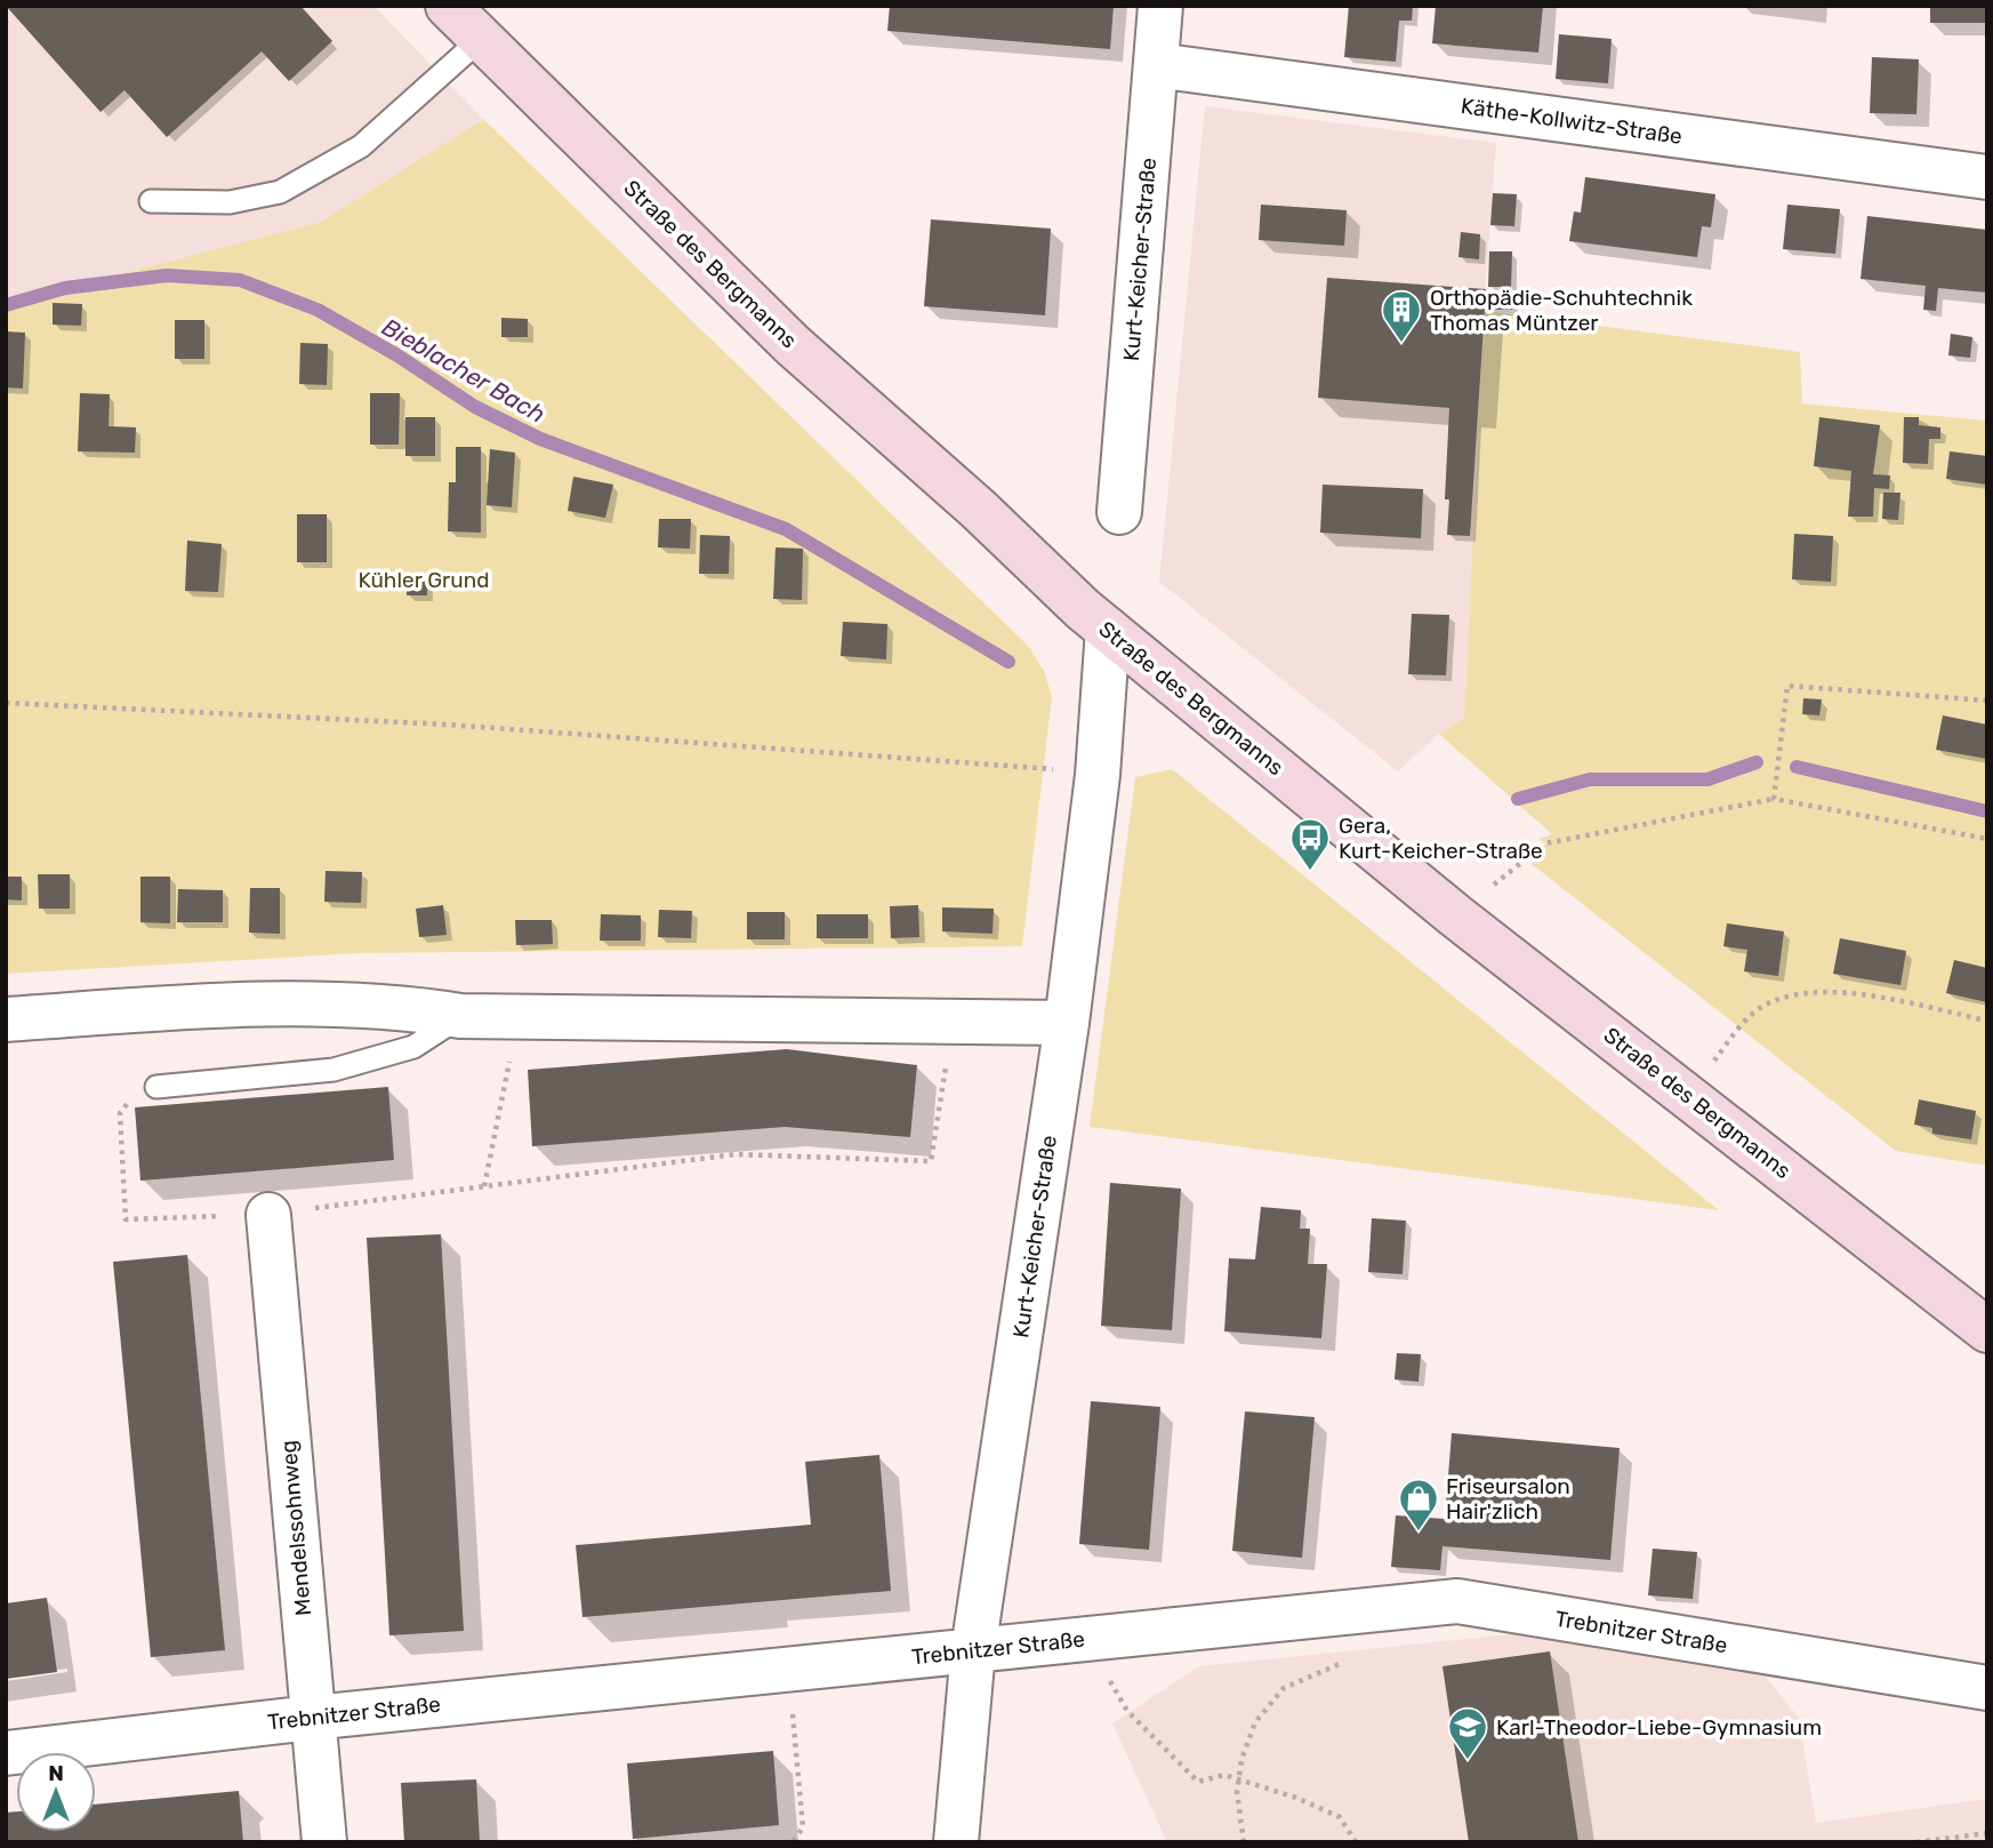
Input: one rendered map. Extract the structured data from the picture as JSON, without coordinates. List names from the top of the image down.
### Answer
{
  "streets": {
    "main road": ["Straße des Bergmanns"],
    "street": [
      "Käthe-Kollwitz-Straße",
      "Kurt-Keicher-Straße",
      "Mendelssohnweg",
      "Trebnitzer Straße"
    ]
  },
  "crossings": [
    ["Käthe-Kollwitz-Straße", "Kurt-Keicher-Straße"],
    ["Kurt-Keicher-Straße", "Straße des Bergmanns"],
    ["Kurt-Keicher-Straße", "Trebnitzer Straße"],
    ["Mendelssohnweg", "Trebnitzer Straße"]
  ],
  "water": ["Bieblacher Bach"],
  "parks": ["Kühler Grund"],
  "places": {
    "building": ["Orthopädie-Schuhtechnik Thomas Müntzer"],
    "bus stop": ["Gera, Kurt-Keicher-Straße"],
    "shop": ["Friseursalon Hair'zlich"],
    "school or university": ["Karl-Theodor-Liebe-Gymnasium"]
  },
  "north": "top"
}
